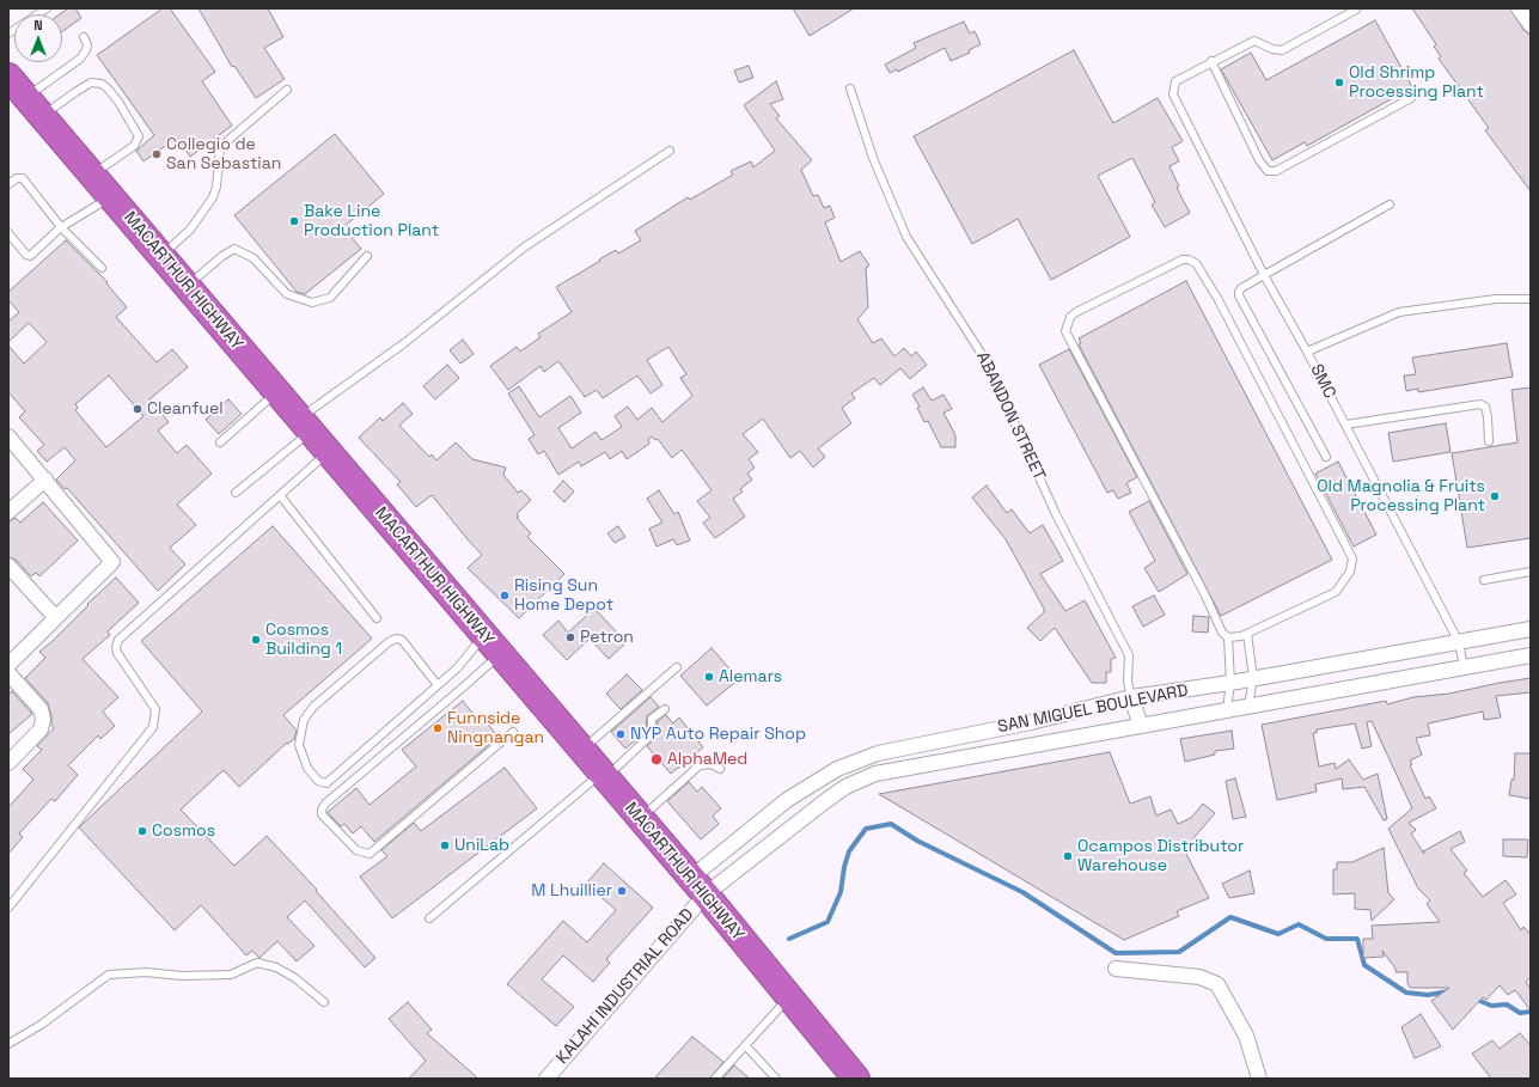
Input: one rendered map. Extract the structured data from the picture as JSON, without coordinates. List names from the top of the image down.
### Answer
{
  "streets": {
    "highway": ["MACARTHUR HIGHWAY"],
    "street": ["SAN MIGUEL BOULEVARD", "KALAHI INDUSTRIAL ROAD"],
    "lane": ["SMC", "ABANDON STREET"]
  },
  "crossings": [
    ["MACARTHUR HIGHWAY", "SAN MIGUEL BOULEVARD"],
    ["MACARTHUR HIGHWAY", "KALAHI INDUSTRIAL ROAD"],
    ["SMC", "SAN MIGUEL BOULEVARD"],
    ["ABANDON STREET", "SAN MIGUEL BOULEVARD"],
    ["SAN MIGUEL BOULEVARD", "KALAHI INDUSTRIAL ROAD"]
  ],
  "places": [
    "Old Shrimp Processing Plant",
    "Collegio de San Sebastian",
    "Bake Line Production Plant",
    "Cleanfuel",
    "Old Magnolia & Fruits Processing Plant",
    "Rising Sun Home Depot",
    "Petron",
    "Cosmos Building 1",
    "Alemars",
    "Funnside Ningnangan",
    "NYP Auto Repair Shop",
    "AlphaMed",
    "Cosmos",
    "UniLab",
    "Ocampos Distributor Warehouse",
    "M Lhuillier"
  ],
  "north": "top"
}
